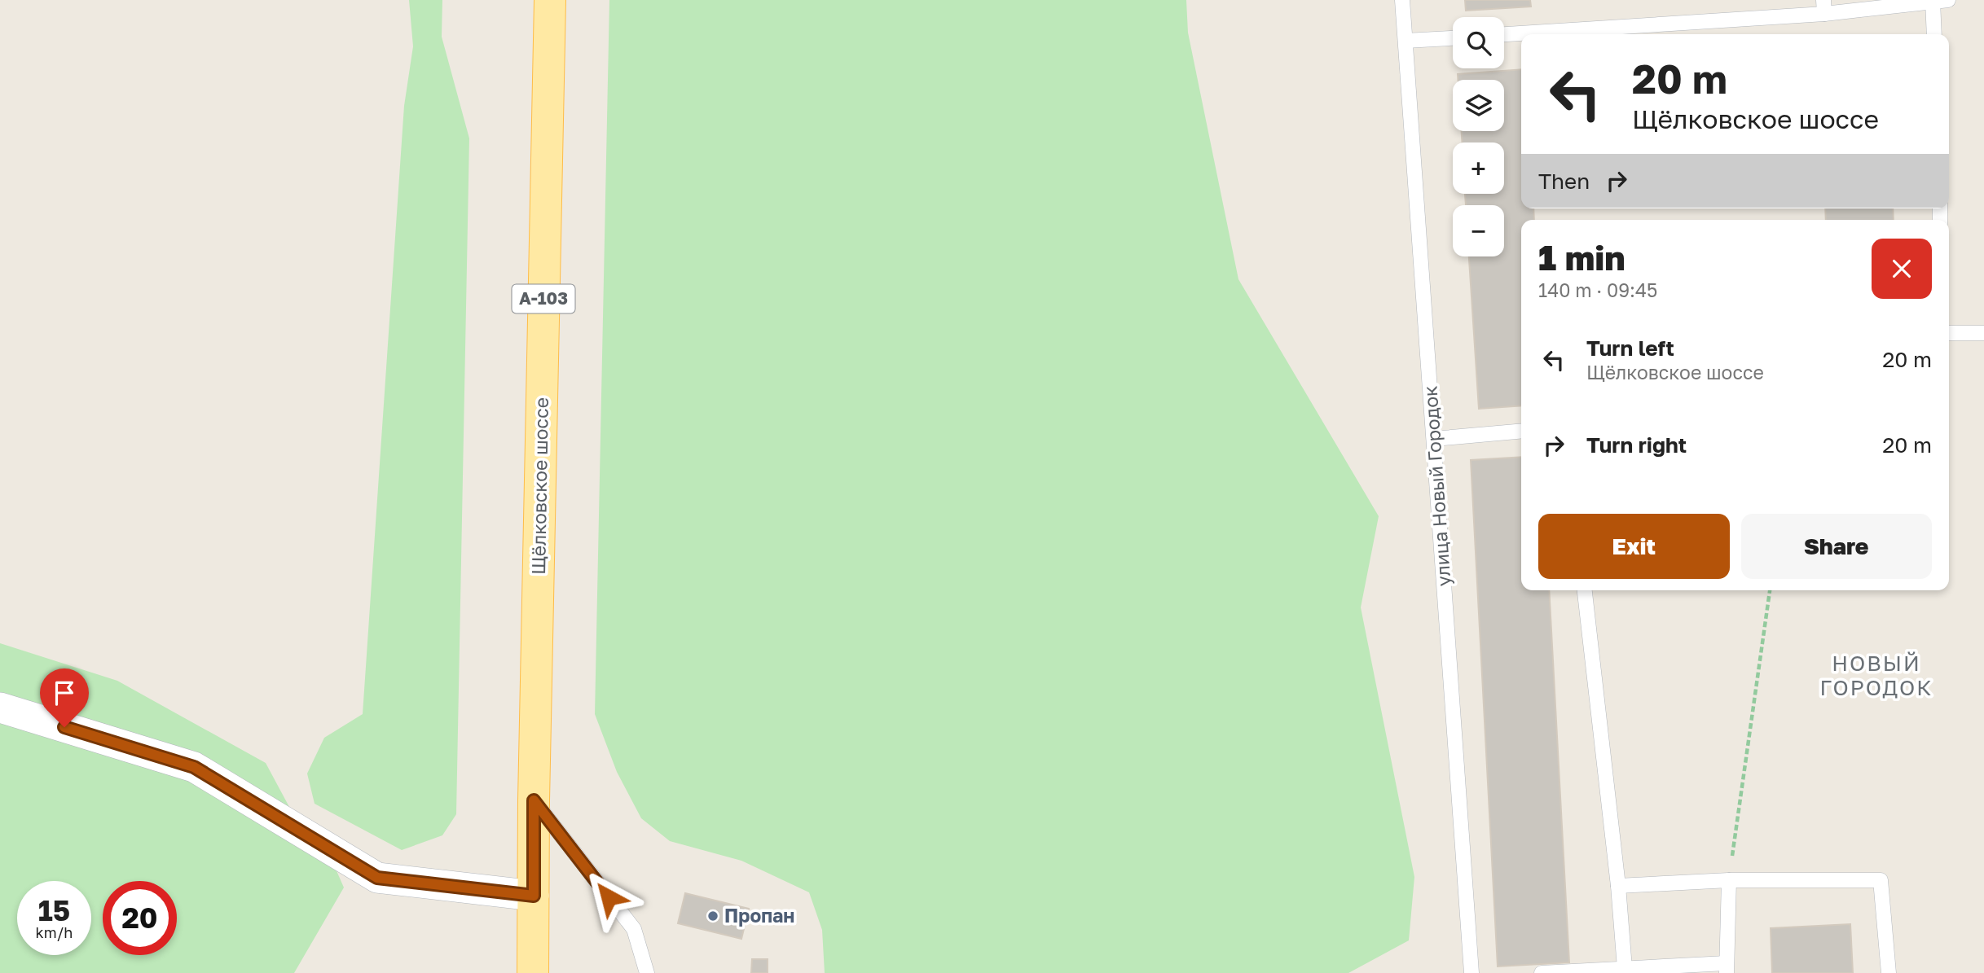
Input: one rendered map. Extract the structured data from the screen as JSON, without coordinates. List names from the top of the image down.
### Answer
{
  "streets": {
    "main road": ["А-103", "Щёлковское шоссе"],
    "lane": ["улица Новый Городок"]
  },
  "districts": ["НОВЫЙ ГОРОДОК"],
  "places": ["Пропан"],
  "page": {
    "map_buttons": ["+", "−"],
    "turn": ["20 m", "Щёлковское шоссе"],
    "then": "Then",
    "heading": ["1 min", "140 m · 09:45"],
    "list": [
      {
        "name": "Turn left",
        "note": "Щёлковское шоссе",
        "value": "20 m"
      },
      {
        "name": "Turn right",
        "value": "20 m"
      }
    ],
    "buttons": ["Exit", "Share"],
    "speed": "15 km/h",
    "limit": "20"
  }
}
